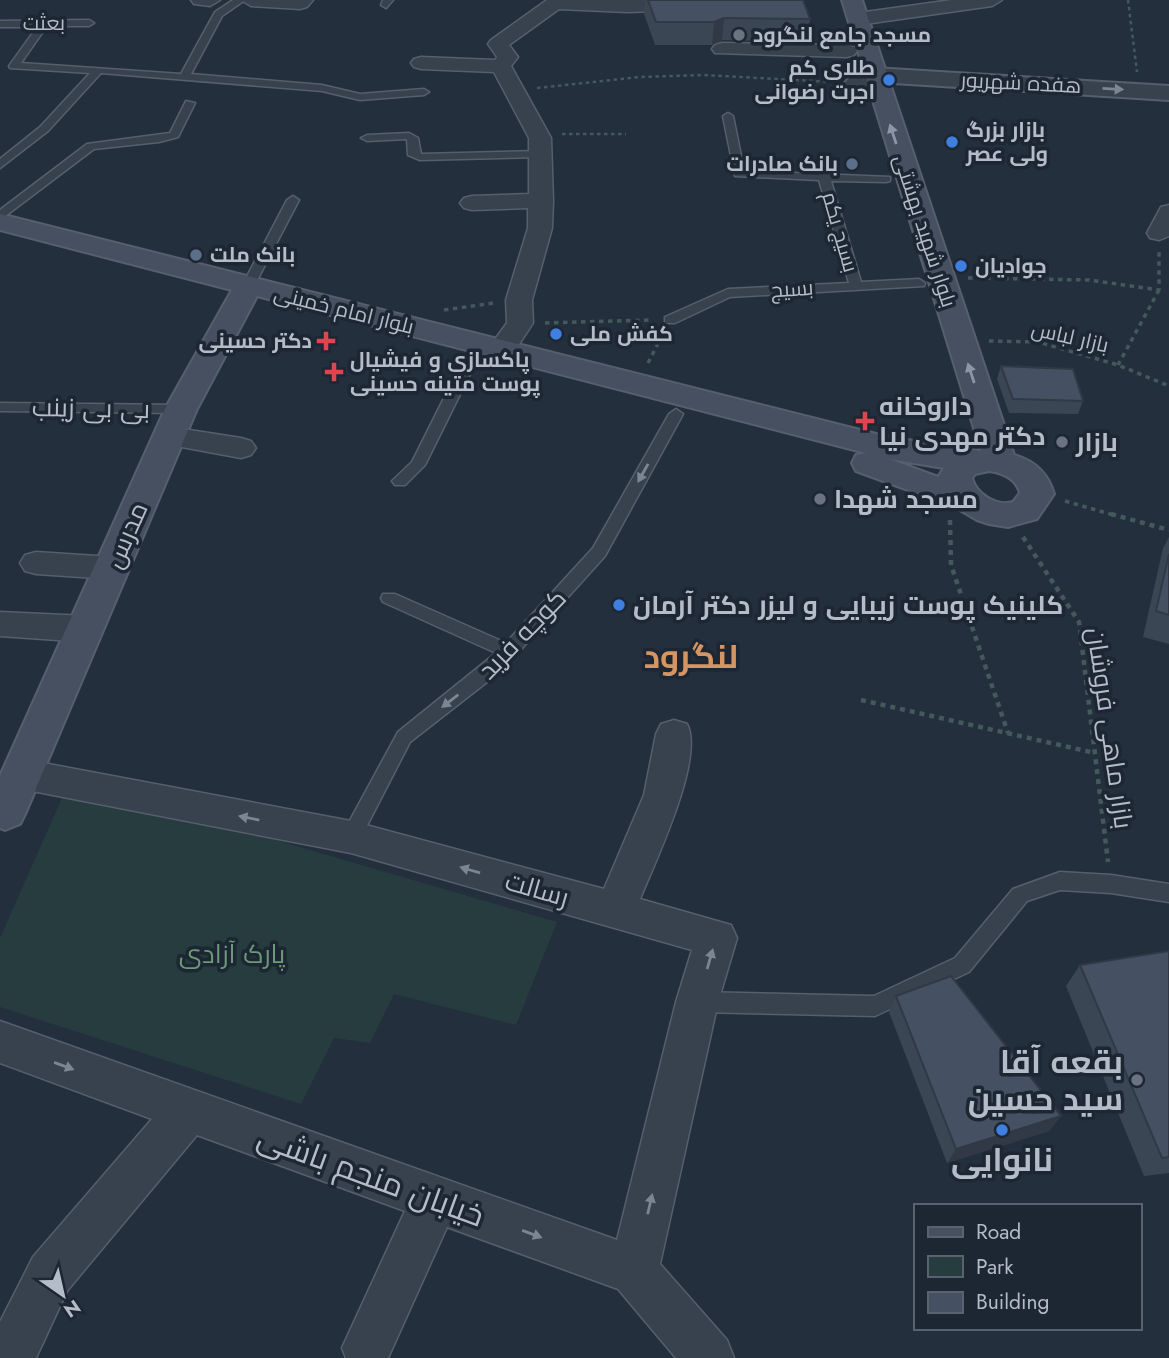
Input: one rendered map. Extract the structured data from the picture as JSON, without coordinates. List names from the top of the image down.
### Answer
{
  "streets": {
    "main road": ["بلوار شهید بهشتی", "بلوار امام خمینی", "مدرس"],
    "street": ["هفده شهریور", "رسالت", "خیابان منجم باشی"],
    "lane": [
      "بعثت",
      "بسیج یکم",
      "بسیج",
      "بی بی زینب",
      "کوچه فرید"
    ],
    "path": ["بازار لباس", "بازار ماهی فروشان"]
  },
  "crossings": [
    ["هفده شهریور", "بلوار شهید بهشتی"],
    ["بلوار شهید بهشتی", "بسیج"],
    ["بلوار شهید بهشتی", "بلوار امام خمینی"],
    ["بلوار شهید بهشتی", "بازار لباس"],
    ["بسیج یکم", "بسیج"],
    ["بلوار امام خمینی", "مدرس"],
    ["بلوار امام خمینی", "کوچه فرید"],
    ["بلوار امام خمینی", "بازار ماهی فروشان"],
    ["بی بی زینب", "مدرس"],
    ["مدرس", "رسالت"],
    ["کوچه فرید", "رسالت"],
    ["رسالت", "خیابان منجم باشی"]
  ],
  "one_way": ["کوچه فرید", "خیابان منجم باشی"],
  "districts": ["لنگرود"],
  "parks": ["پارک آزادی"],
  "places": {
    "other": [
      "مسجد جامع لنگرود",
      "طلای کم اجرت رضوانی",
      "بازار بزرگ ولی عصر",
      "بانک صادرات",
      "بانک ملت",
      "جوادیان",
      "کفش ملی",
      "بازار",
      "مسجد شهدا",
      "کلینیک پوست زیبایی و لیزر دکتر آرمان",
      "بقعه آقا سید حسین",
      "نانوایی"
    ],
    "health": ["دکتر حسینی", "پاکسازی و فیشیال پوست متینه حسینی", "داروخانه دکتر مهدی نیا"]
  },
  "legend": ["Road", "Park", "Building"],
  "north": "bottom right"
}
